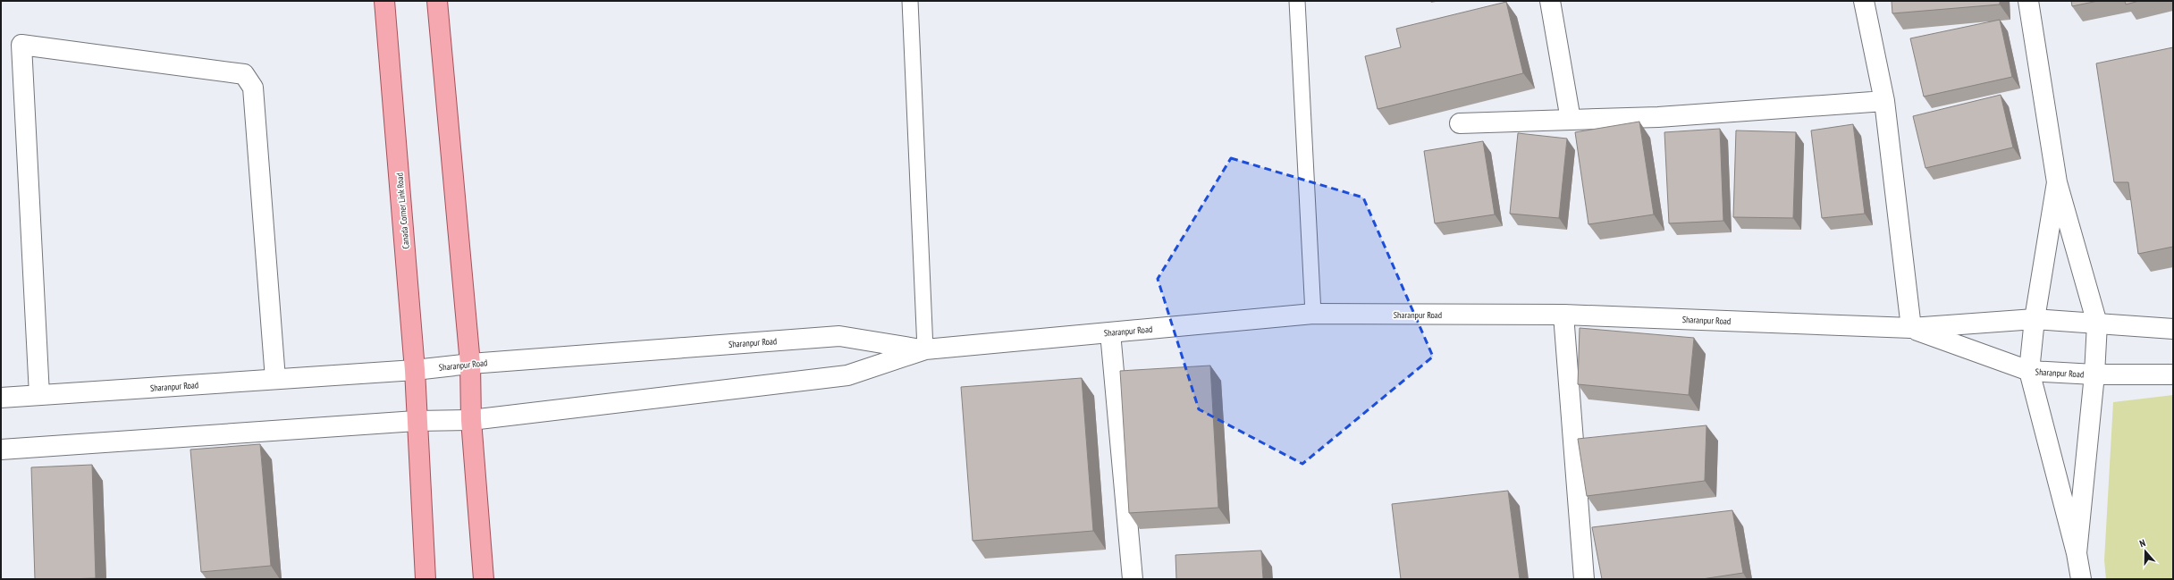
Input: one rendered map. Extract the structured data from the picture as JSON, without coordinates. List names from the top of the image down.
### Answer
{
  "streets": {
    "main road": ["Canada Corner Link Road"],
    "street": ["Sharanpur Road"]
  },
  "crossings": [
    ["Canada Corner Link Road", "Sharanpur Road"]
  ],
  "north": "top"
}
